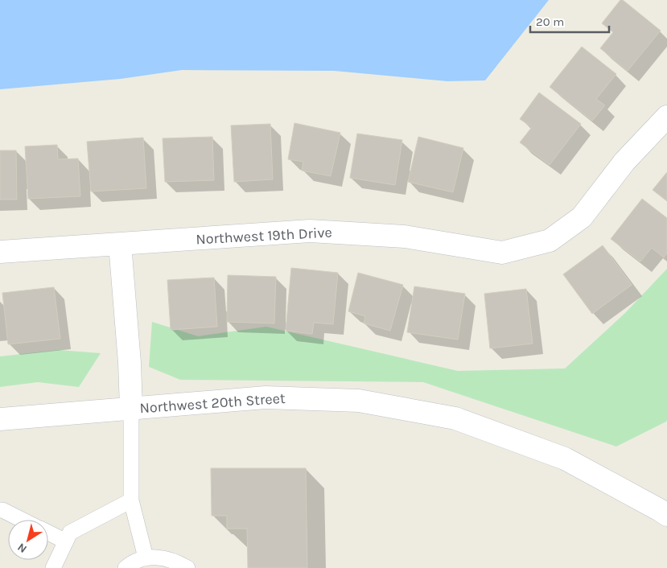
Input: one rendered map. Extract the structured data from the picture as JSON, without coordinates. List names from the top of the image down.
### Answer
{
  "streets": {
    "street": ["Northwest 19th Drive", "Northwest 20th Street"]
  },
  "scale_bar": "20 m",
  "north": "bottom left"
}
